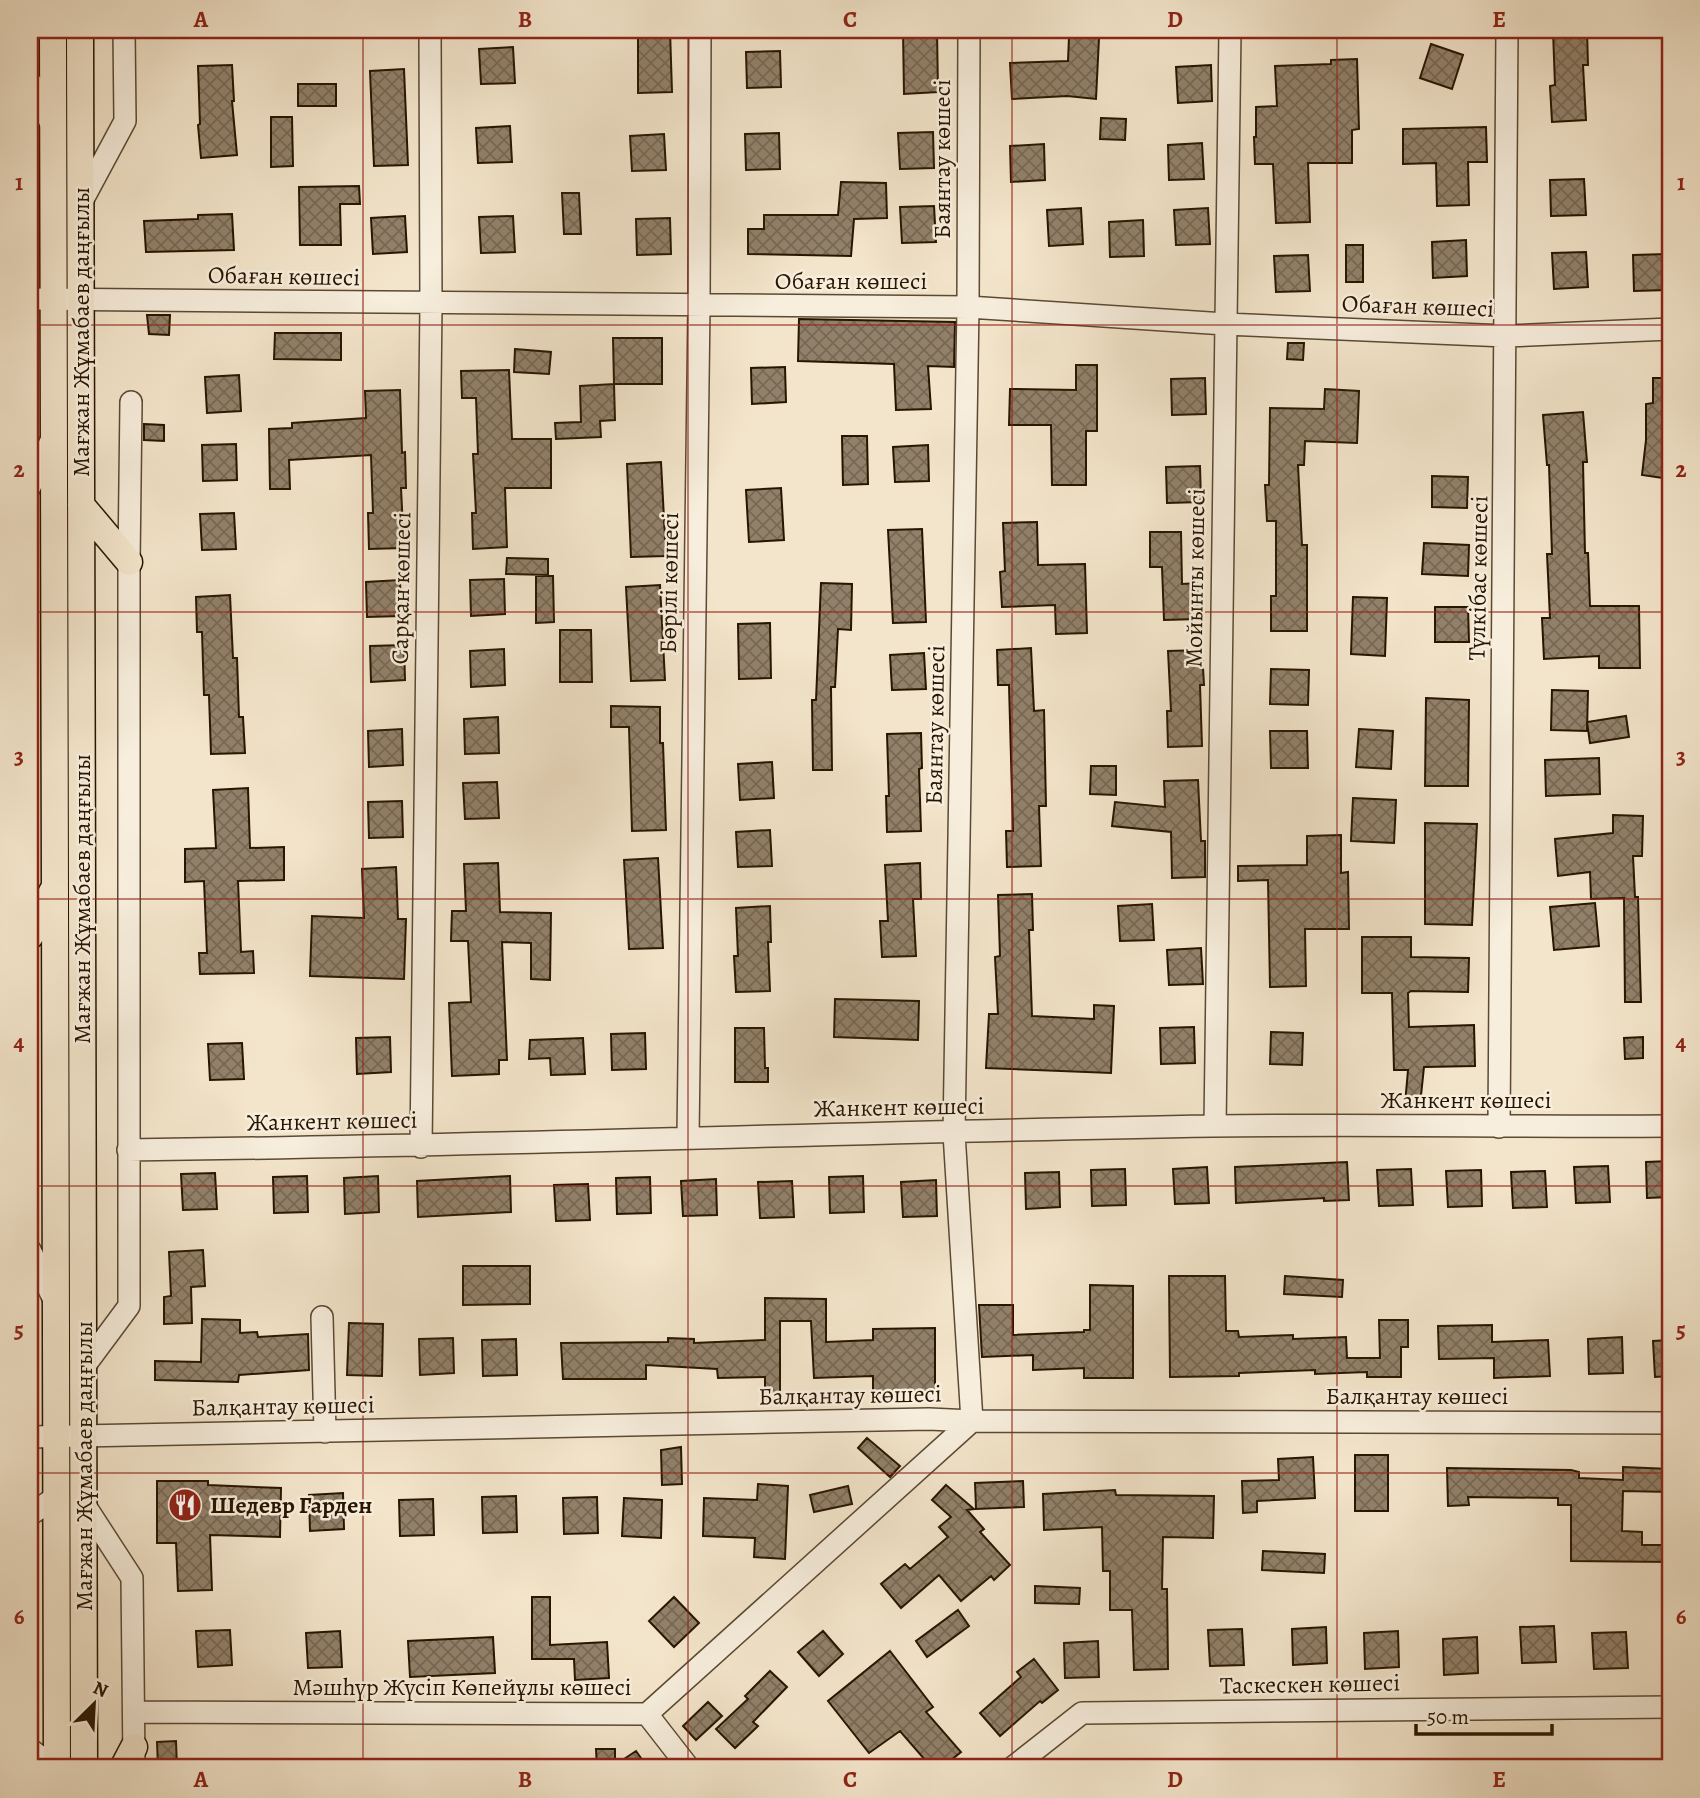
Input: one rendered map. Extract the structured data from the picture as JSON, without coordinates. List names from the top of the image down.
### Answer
{
  "streets": {
    "main road": ["Мағжан Жұмабаев даңғылы"],
    "street": [
      "Баянтау көшесі",
      "Обаған көшесі",
      "Мойынты көшесі",
      "Түлкібас көшесі",
      "Бөрілі көшесі",
      "Сарқан көшесі",
      "Жанкент көшесі",
      "Балқантау көшесі",
      "Таскескен көшесі",
      "Мәшһүр Жүсіп Көпейұлы көшесі"
    ]
  },
  "crossings": [
    ["Баянтау көшесі", "Обаған көшесі"],
    ["Баянтау көшесі", "Жанкент көшесі"],
    ["Баянтау көшесі", "Балқантау көшесі"],
    ["Баянтау көшесі", "Мәшһүр Жүсіп Көпейұлы көшесі"],
    ["Обаған көшесі", "Мағжан Жұмабаев даңғылы"],
    ["Обаған көшесі", "Мойынты көшесі"],
    ["Обаған көшесі", "Түлкібас көшесі"],
    ["Обаған көшесі", "Бөрілі көшесі"],
    ["Обаған көшесі", "Сарқан көшесі"],
    ["Мағжан Жұмабаев даңғылы", "Балқантау көшесі"],
    ["Мойынты көшесі", "Жанкент көшесі"],
    ["Түлкібас көшесі", "Жанкент көшесі"],
    ["Бөрілі көшесі", "Жанкент көшесі"],
    ["Сарқан көшесі", "Жанкент көшесі"],
    ["Балқантау көшесі", "Мәшһүр Жүсіп Көпейұлы көшесі"]
  ],
  "places": {
    "restaurant": ["Шедевр Гарден"]
  },
  "scale_bar": "50 m",
  "north": "top right",
  "grid": {
    "columns": [
      "A",
      "B",
      "C",
      "D",
      "E"
    ],
    "rows": [
      "1",
      "2",
      "3",
      "4",
      "5",
      "6"
    ]
  }
}
